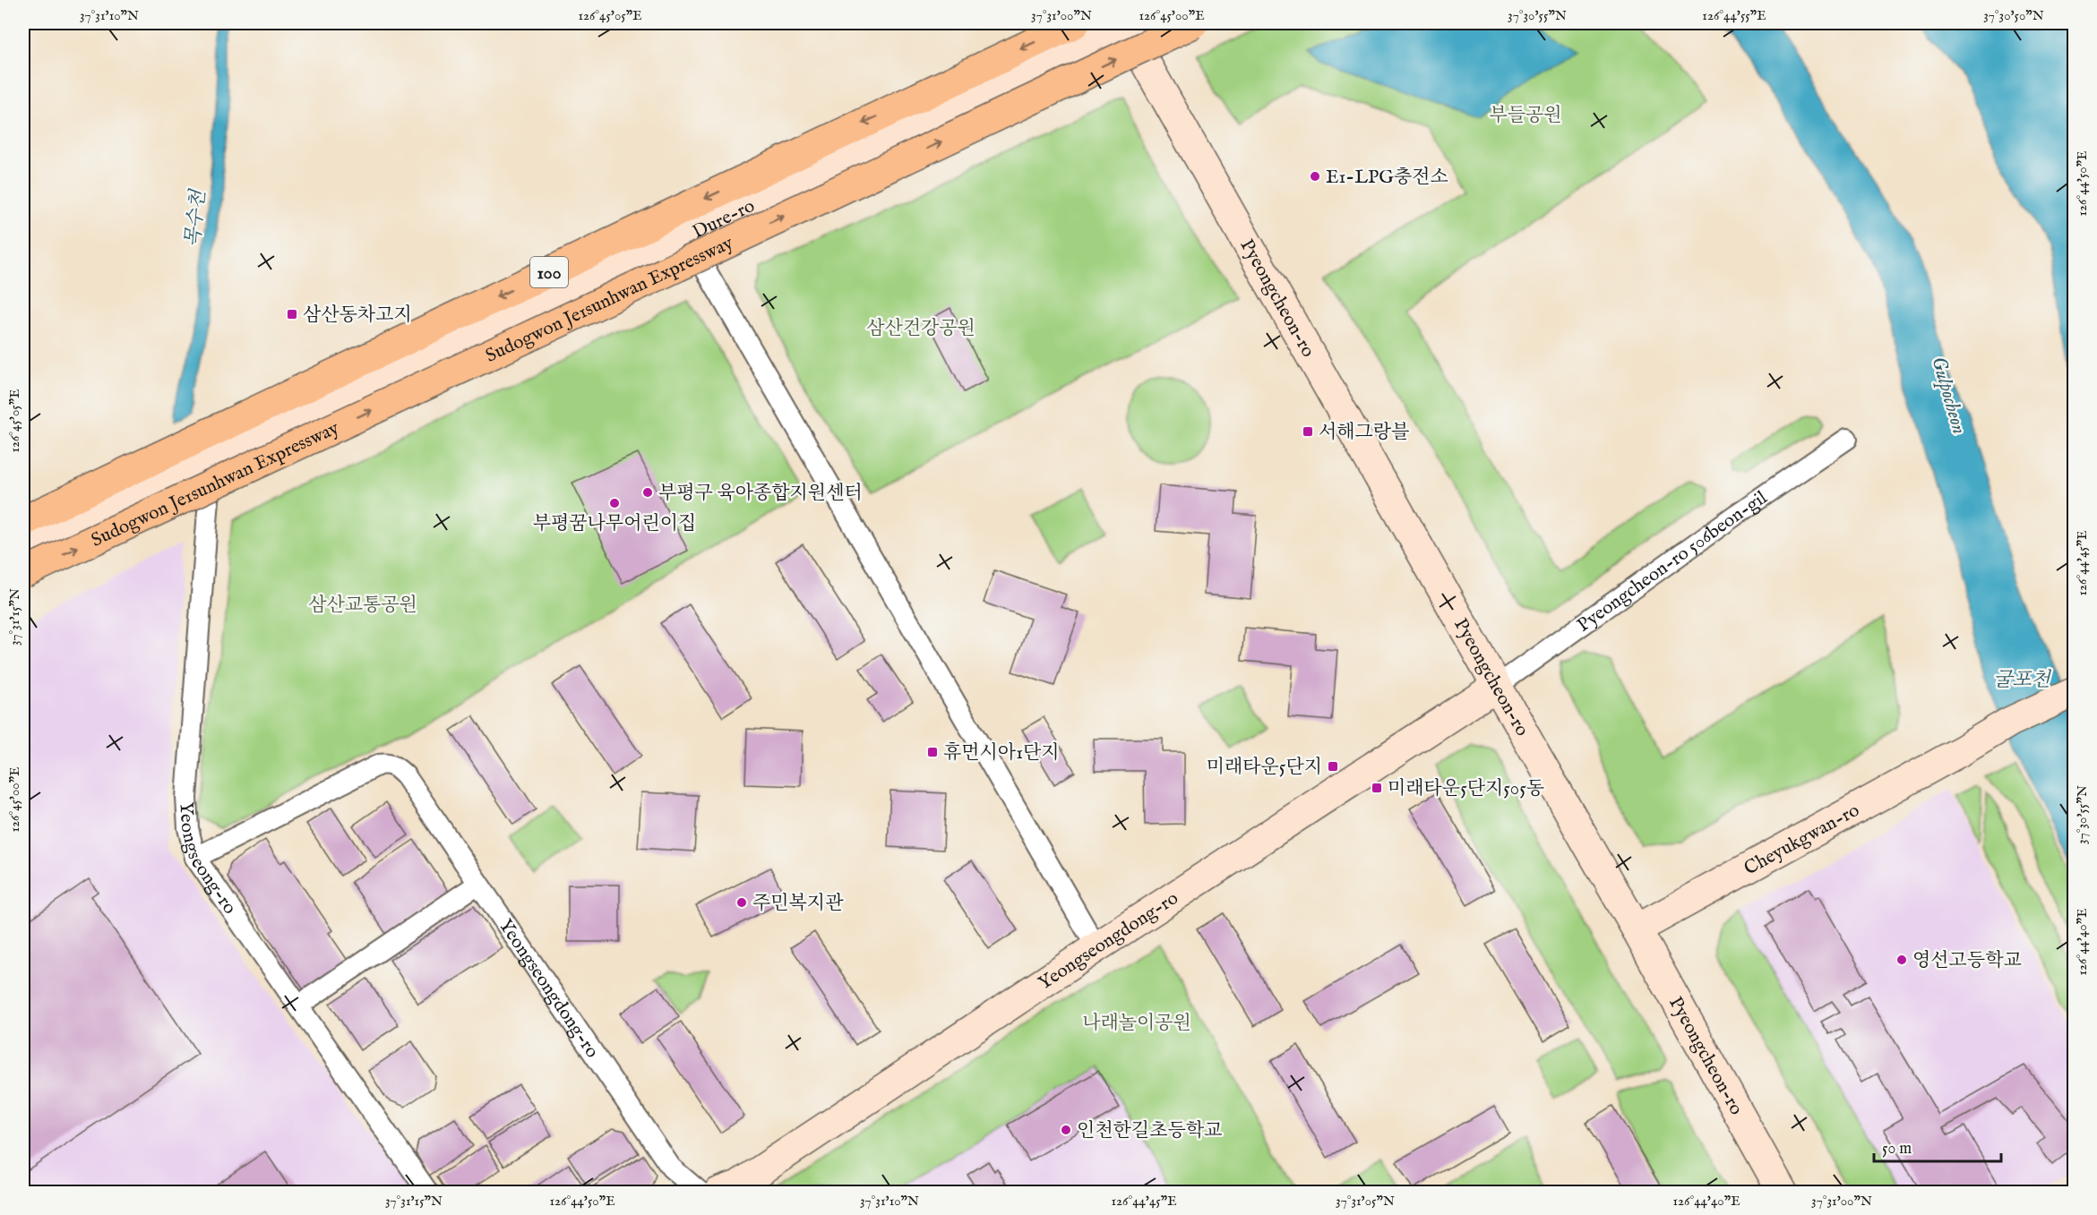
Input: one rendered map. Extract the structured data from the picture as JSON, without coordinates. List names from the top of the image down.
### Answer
{
  "streets": {
    "highway": ["100", "Sudogwon Je1sunhwan Expressway"],
    "street": [
      "Dure-ro",
      "Pyeongcheon-ro",
      "Pyeongcheon-ro 506beon-gil",
      "Cheyukgwan-ro",
      "Yeongseong-ro",
      "Yeongseongdong-ro"
    ]
  },
  "crossings": [
    ["Dure-ro", "Pyeongcheon-ro"],
    ["Dure-ro", "Yeongseong-ro"],
    ["Pyeongcheon-ro", "Pyeongcheon-ro 506beon-gil"],
    ["Pyeongcheon-ro", "Cheyukgwan-ro"],
    ["Pyeongcheon-ro", "Yeongseongdong-ro"],
    ["Pyeongcheon-ro 506beon-gil", "Yeongseongdong-ro"],
    ["Yeongseong-ro", "Yeongseongdong-ro"]
  ],
  "water": ["목수천", "Gulpocheon", "굴포천"],
  "parks": [
    "부들공원",
    "삼산건강공원",
    "삼산교통공원",
    "나래놀이공원"
  ],
  "places": {
    "other": [
      "E1-LPG충전소",
      "부평구 육아종합지원센터",
      "부평꿈나무어린이집",
      "주민복지관",
      "영선고등학교",
      "인천한길초등학교"
    ],
    "transit": [
      "삼산동차고지",
      "서해그랑블",
      "휴먼시아1단지",
      "미래타운5단지",
      "미래타운5단지505동"
    ]
  },
  "scale_bar": "50 m",
  "coordinates": [
    "37°31'10\"N",
    "126°45'05\"E",
    "37°31'00\"N",
    "126°45'00\"E",
    "37°30'55\"N",
    "126°44'55\"E",
    "37°30'50\"N",
    "126°44'50\"E",
    "126°44'45\"E",
    "37°31'15\"N",
    "126°44'40\"E",
    "37°31'05\"N"
  ]
}
